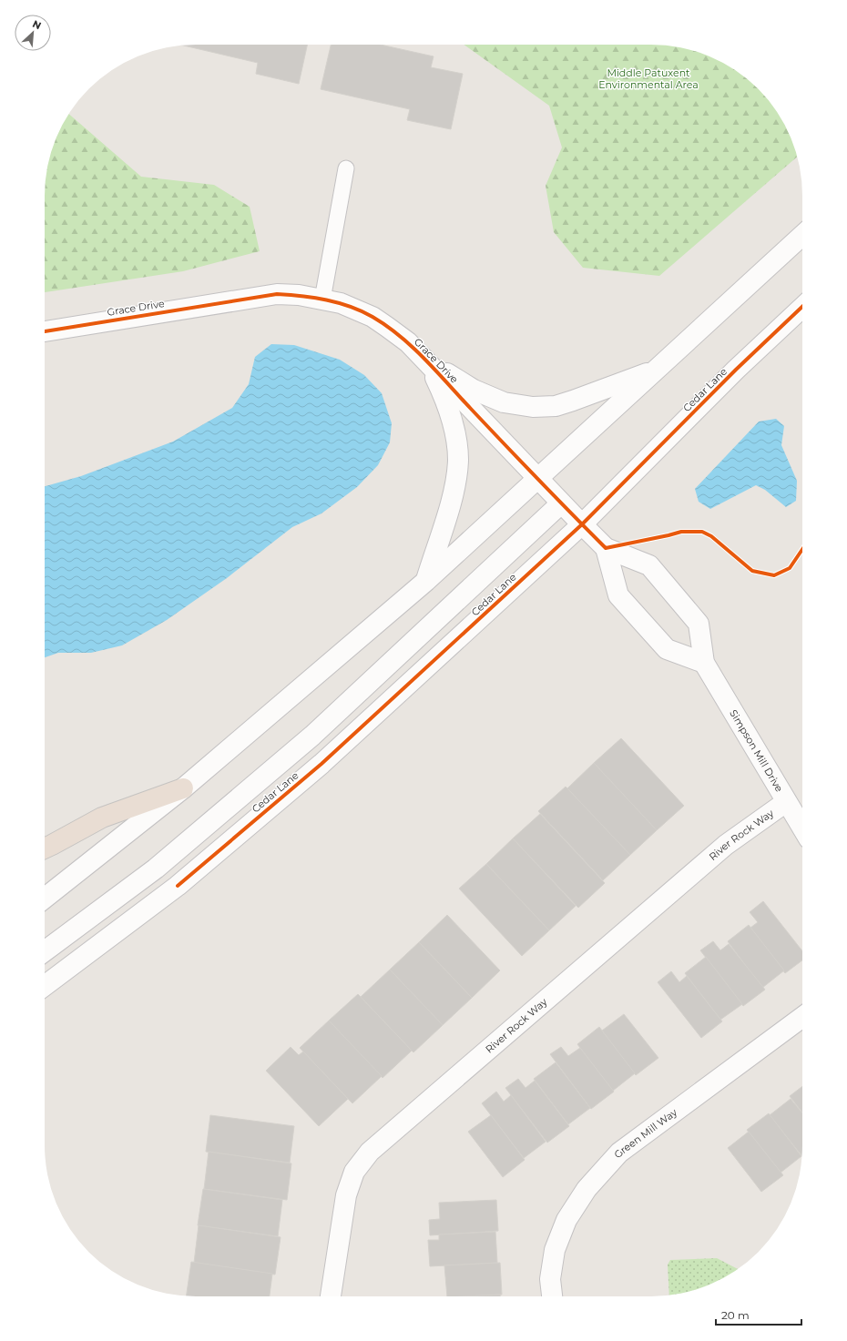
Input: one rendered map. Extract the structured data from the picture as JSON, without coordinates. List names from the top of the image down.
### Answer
{
  "streets": {
    "main road": [
      "Grace Drive",
      "Cedar Lane",
      "Simpson Mill Drive",
      "River Rock Way",
      "Green Mill Way"
    ]
  },
  "crossings": [
    ["Grace Drive", "Cedar Lane"],
    ["Grace Drive", "Simpson Mill Drive"],
    ["Cedar Lane", "Simpson Mill Drive"],
    ["Simpson Mill Drive", "River Rock Way"]
  ],
  "parks": ["Middle Patuxent Environmental Area"],
  "scale_bar": "20 m",
  "north": "top right"
}
